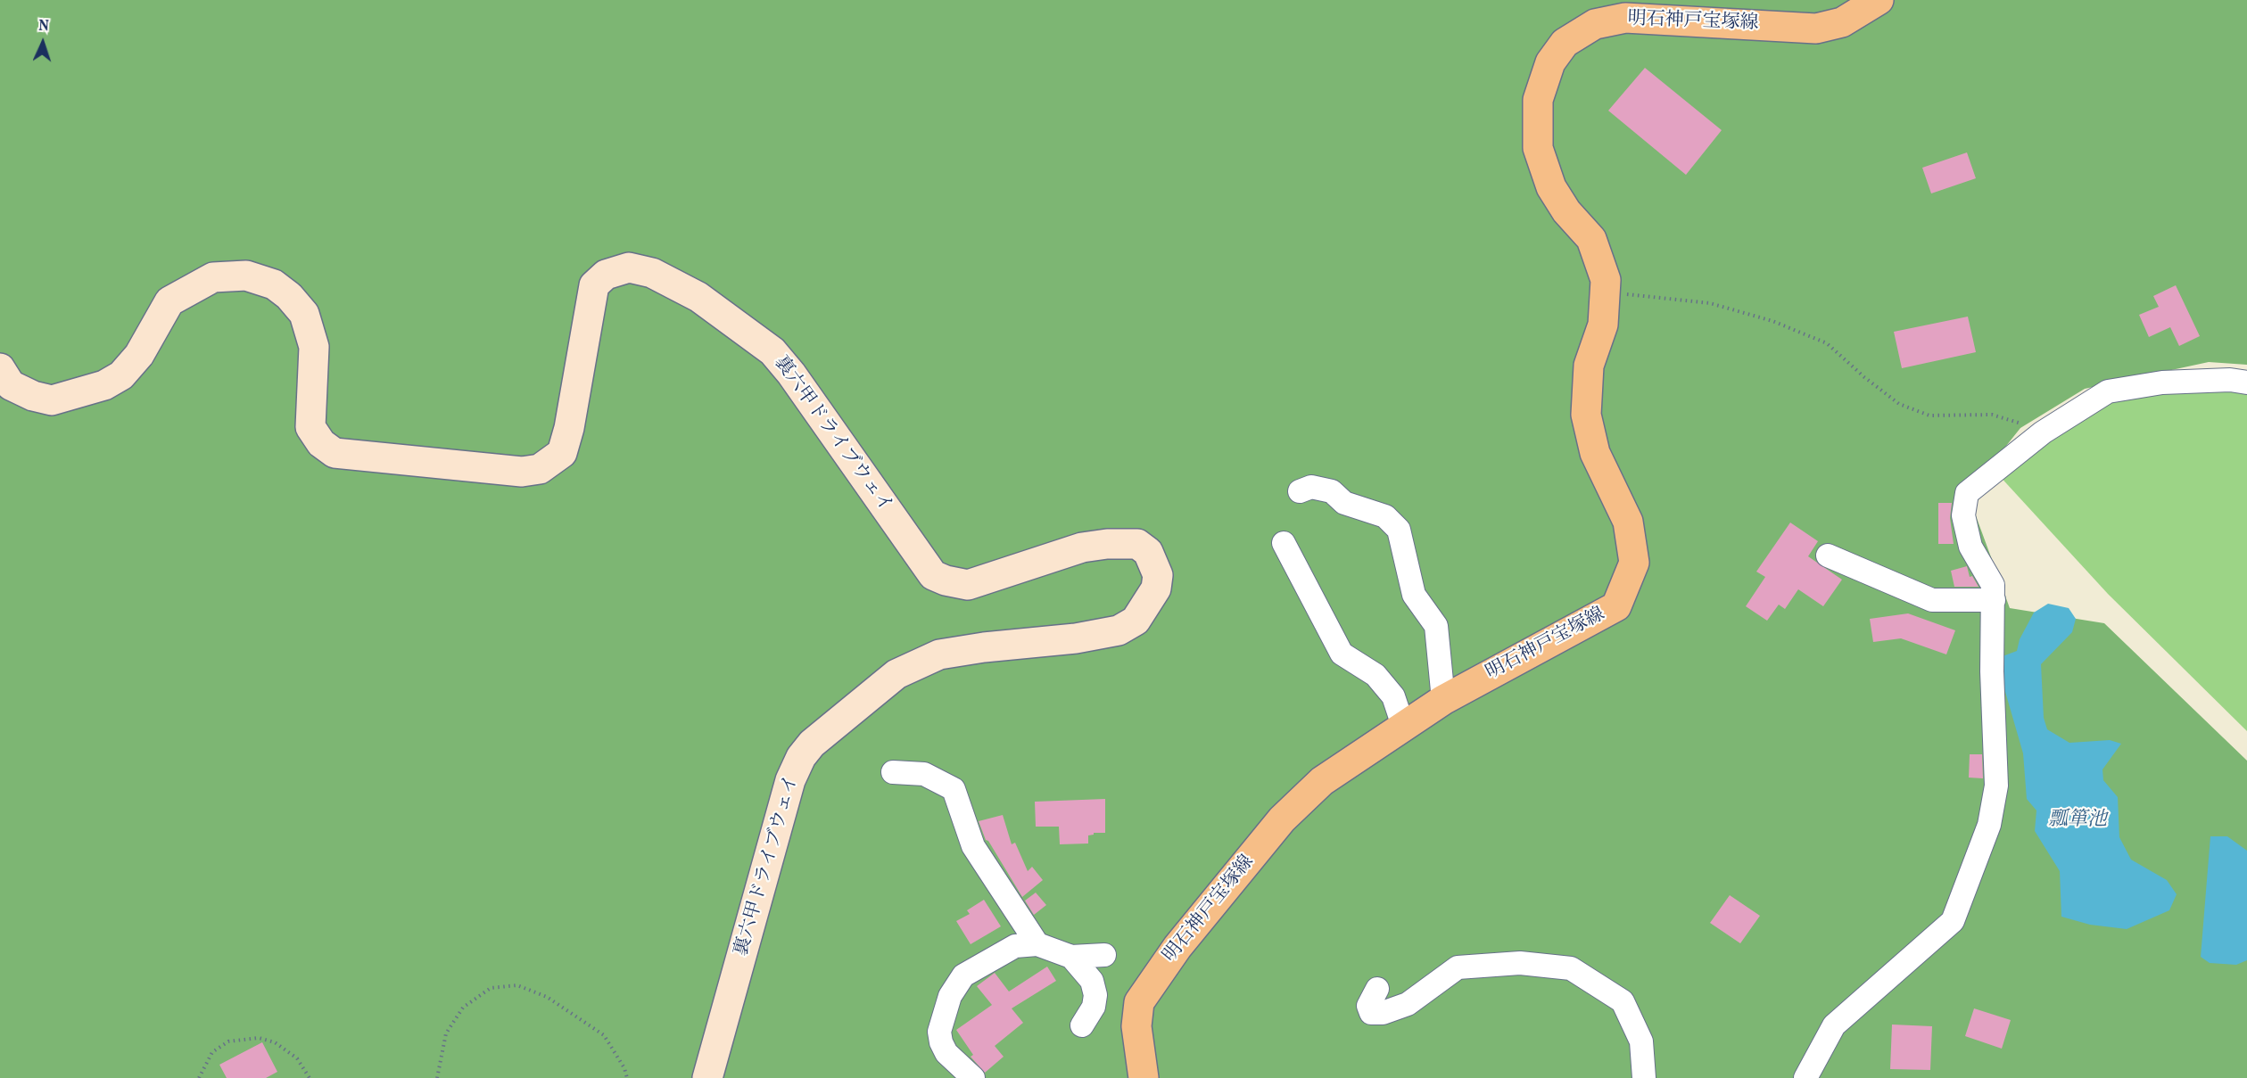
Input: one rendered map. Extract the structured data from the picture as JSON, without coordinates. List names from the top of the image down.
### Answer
{
  "streets": {
    "main road": ["明石神戸宝塚線"],
    "street": ["裏六甲ドライブウェイ"]
  },
  "water": ["瓢箪池"],
  "north": "top"
}
